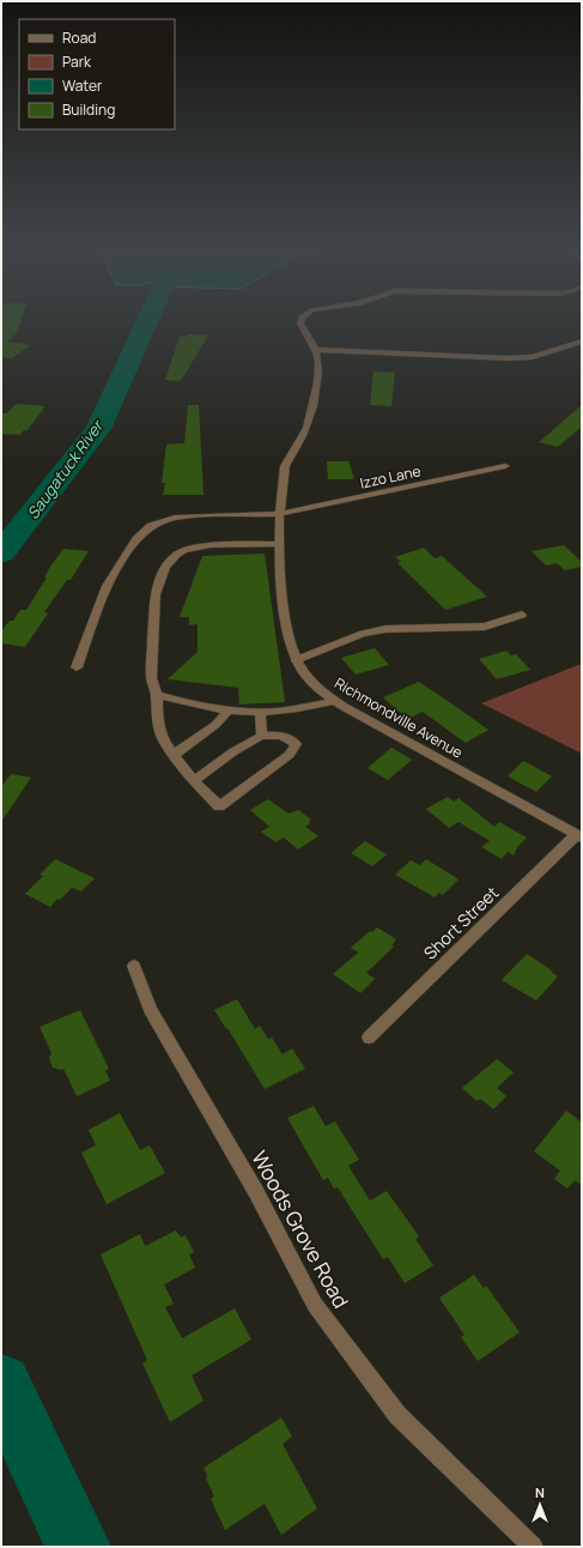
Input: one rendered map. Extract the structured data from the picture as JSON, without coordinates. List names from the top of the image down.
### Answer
{
  "streets": {
    "street": [
      "Izzo Lane",
      "Richmondville Avenue",
      "Short Street",
      "Woods Grove Road"
    ]
  },
  "crossings": [
    ["Izzo Lane", "Richmondville Avenue"],
    ["Richmondville Avenue", "Short Street"]
  ],
  "water": ["Saugatuck River"],
  "legend": [
    "Road",
    "Park",
    "Water",
    "Building"
  ],
  "north": "top"
}
